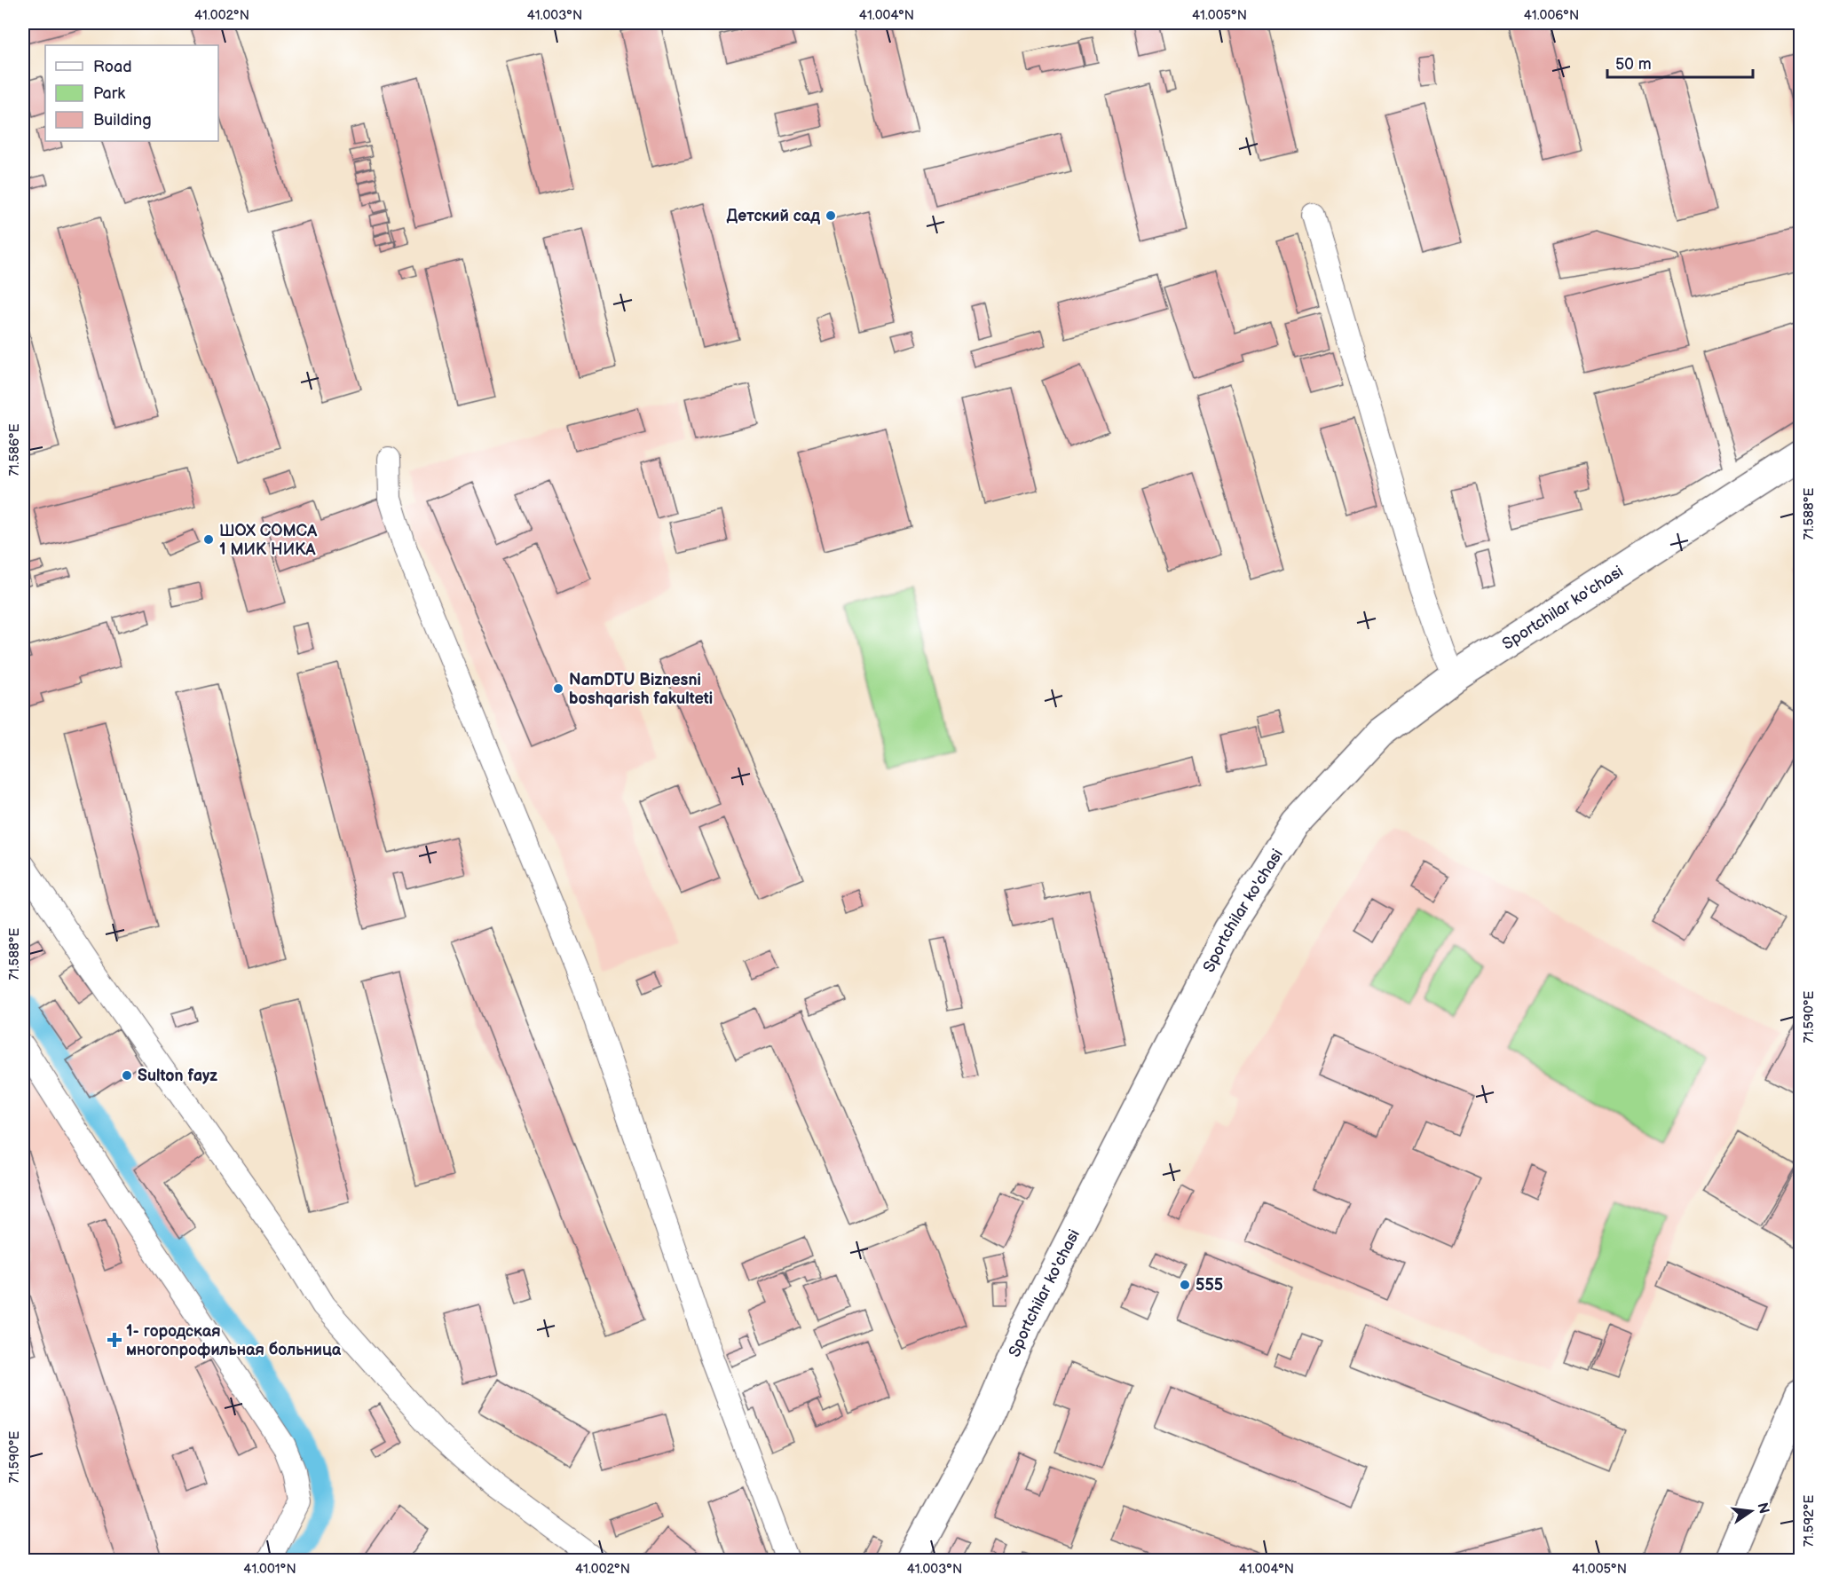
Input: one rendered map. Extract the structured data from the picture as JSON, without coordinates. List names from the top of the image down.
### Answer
{
  "streets": {
    "street": ["Sportchilar ko'chasi"]
  },
  "places": {
    "other": [
      "Детский сад",
      "ШОХ СОМСА 1 МИК НИКА",
      "NamDTU Biznesni boshqarish fakulteti",
      "Sulton fayz",
      "555"
    ],
    "health": ["1- городская многопрофильная больница"]
  },
  "legend": ["Road", "Park", "Building"],
  "scale_bar": "50 m",
  "north": "right",
  "coordinates": [
    "41.002°N",
    "41.003°N",
    "41.004°N",
    "41.005°N",
    "41.006°N",
    "71.586°E",
    "71.588°E",
    "71.590°E",
    "71.592°E",
    "41.001°N"
  ]
}
